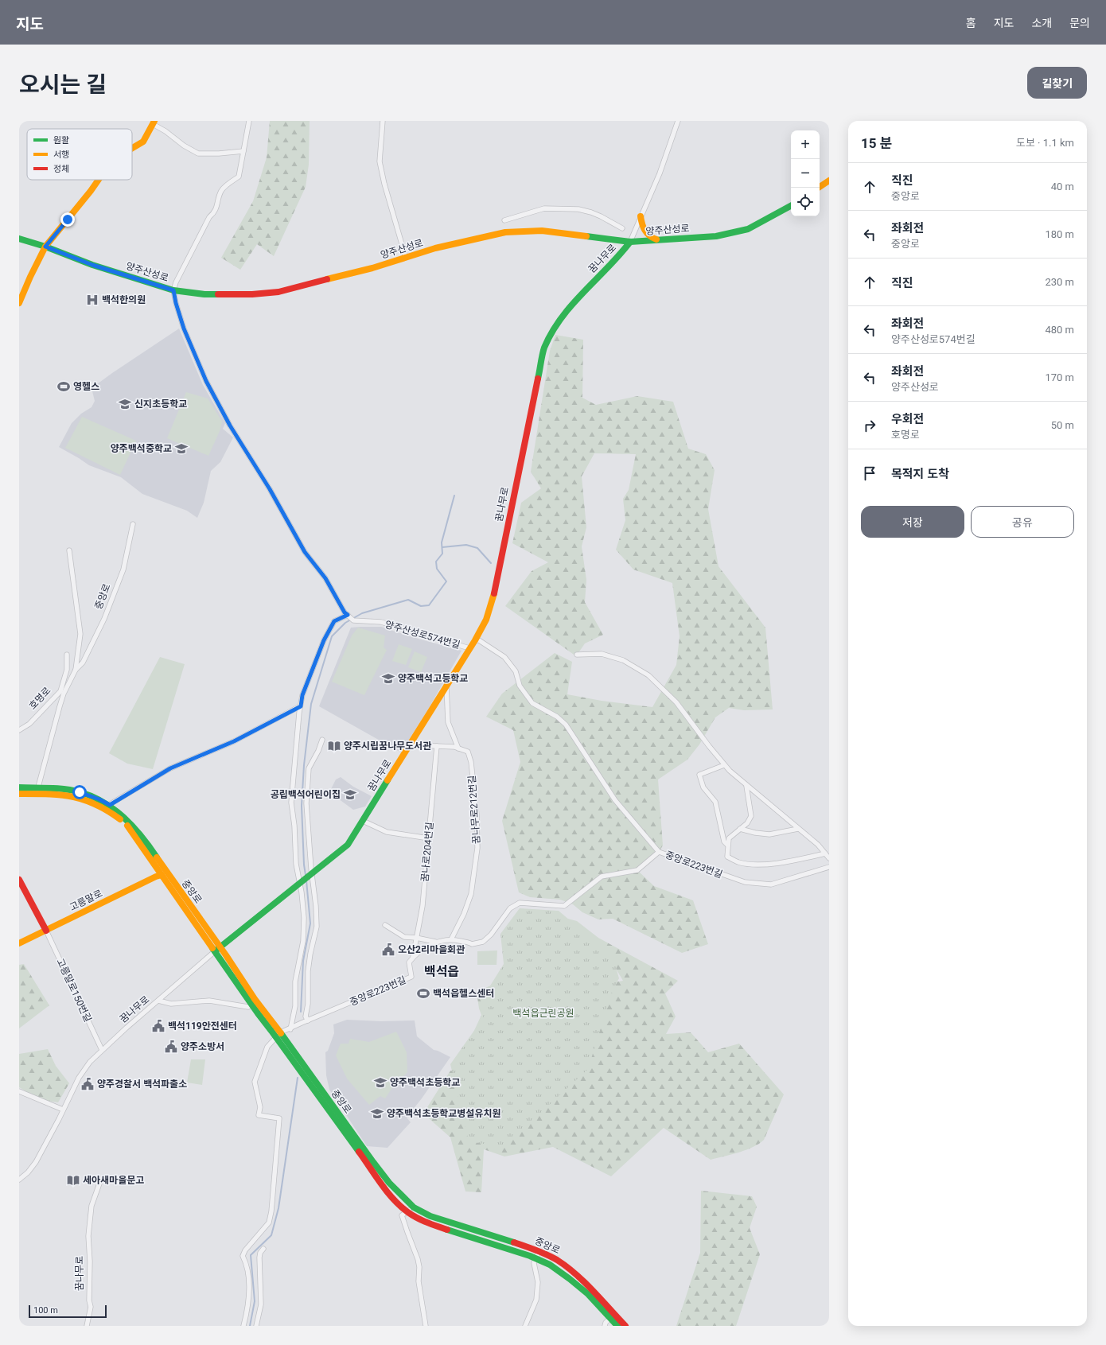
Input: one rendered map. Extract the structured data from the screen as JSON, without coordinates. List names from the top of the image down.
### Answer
{
  "streets": {
    "street": [
      "양주산성로",
      "꿈나무로",
      "중앙로",
      "양주산성로574번길",
      "호명로",
      "꿈나무로212번길",
      "꿈나로204번길",
      "중앙로223번길",
      "고릉말로",
      "고릉말로150번길"
    ]
  },
  "crossings": [
    ["양주산성로", "꿈나무로"],
    ["꿈나무로", "중앙로"],
    ["꿈나무로", "양주산성로574번길"],
    ["꿈나무로", "고릉말로150번길"],
    ["중앙로", "고릉말로"],
    ["꿈나무로212번길", "중앙로223번길"],
    ["꿈나로204번길", "중앙로223번길"],
    ["고릉말로", "고릉말로150번길"]
  ],
  "districts": ["백석읍"],
  "parks": ["백석읍근린공원"],
  "places": {
    "hospital": ["백석한의원"],
    "sports": ["영헬스", "백석읍헬스센터"],
    "school or university": [
      "신지초등학교",
      "양주백석중학교",
      "양주백석고등학교",
      "공립백석어린이집",
      "양주백석초등학교",
      "양주백석초등학교병설유치원"
    ],
    "library": ["양주시립꿈나무도서관", "세아새마을문고"],
    "public building": [
      "오산2리마을회관",
      "백석119안전센터",
      "양주소방서",
      "양주경찰서 백석파출소"
    ]
  },
  "legend": ["원활", "서행", "정체"],
  "scale_bar": "100 m",
  "page": {
    "header": "지도",
    "nav": [
      "홈",
      "지도",
      "소개",
      "문의"
    ],
    "title": "오시는 길",
    "buttons": [
      "길찾기",
      ["저장", "공유"]
    ],
    "heading": ["15 분", "도보 · 1.1 km"],
    "map_buttons": ["+", "−"],
    "list": [
      ["직진", "중앙로", "40 m"],
      ["좌회전", "중앙로", "180 m"],
      ["직진", "230 m"],
      ["좌회전", "양주산성로574번길", "480 m"],
      ["좌회전", "양주산성로", "170 m"],
      ["우회전", "호명로", "50 m"],
      "목적지 도착"
    ],
    "scale": "100 m"
  }
}
